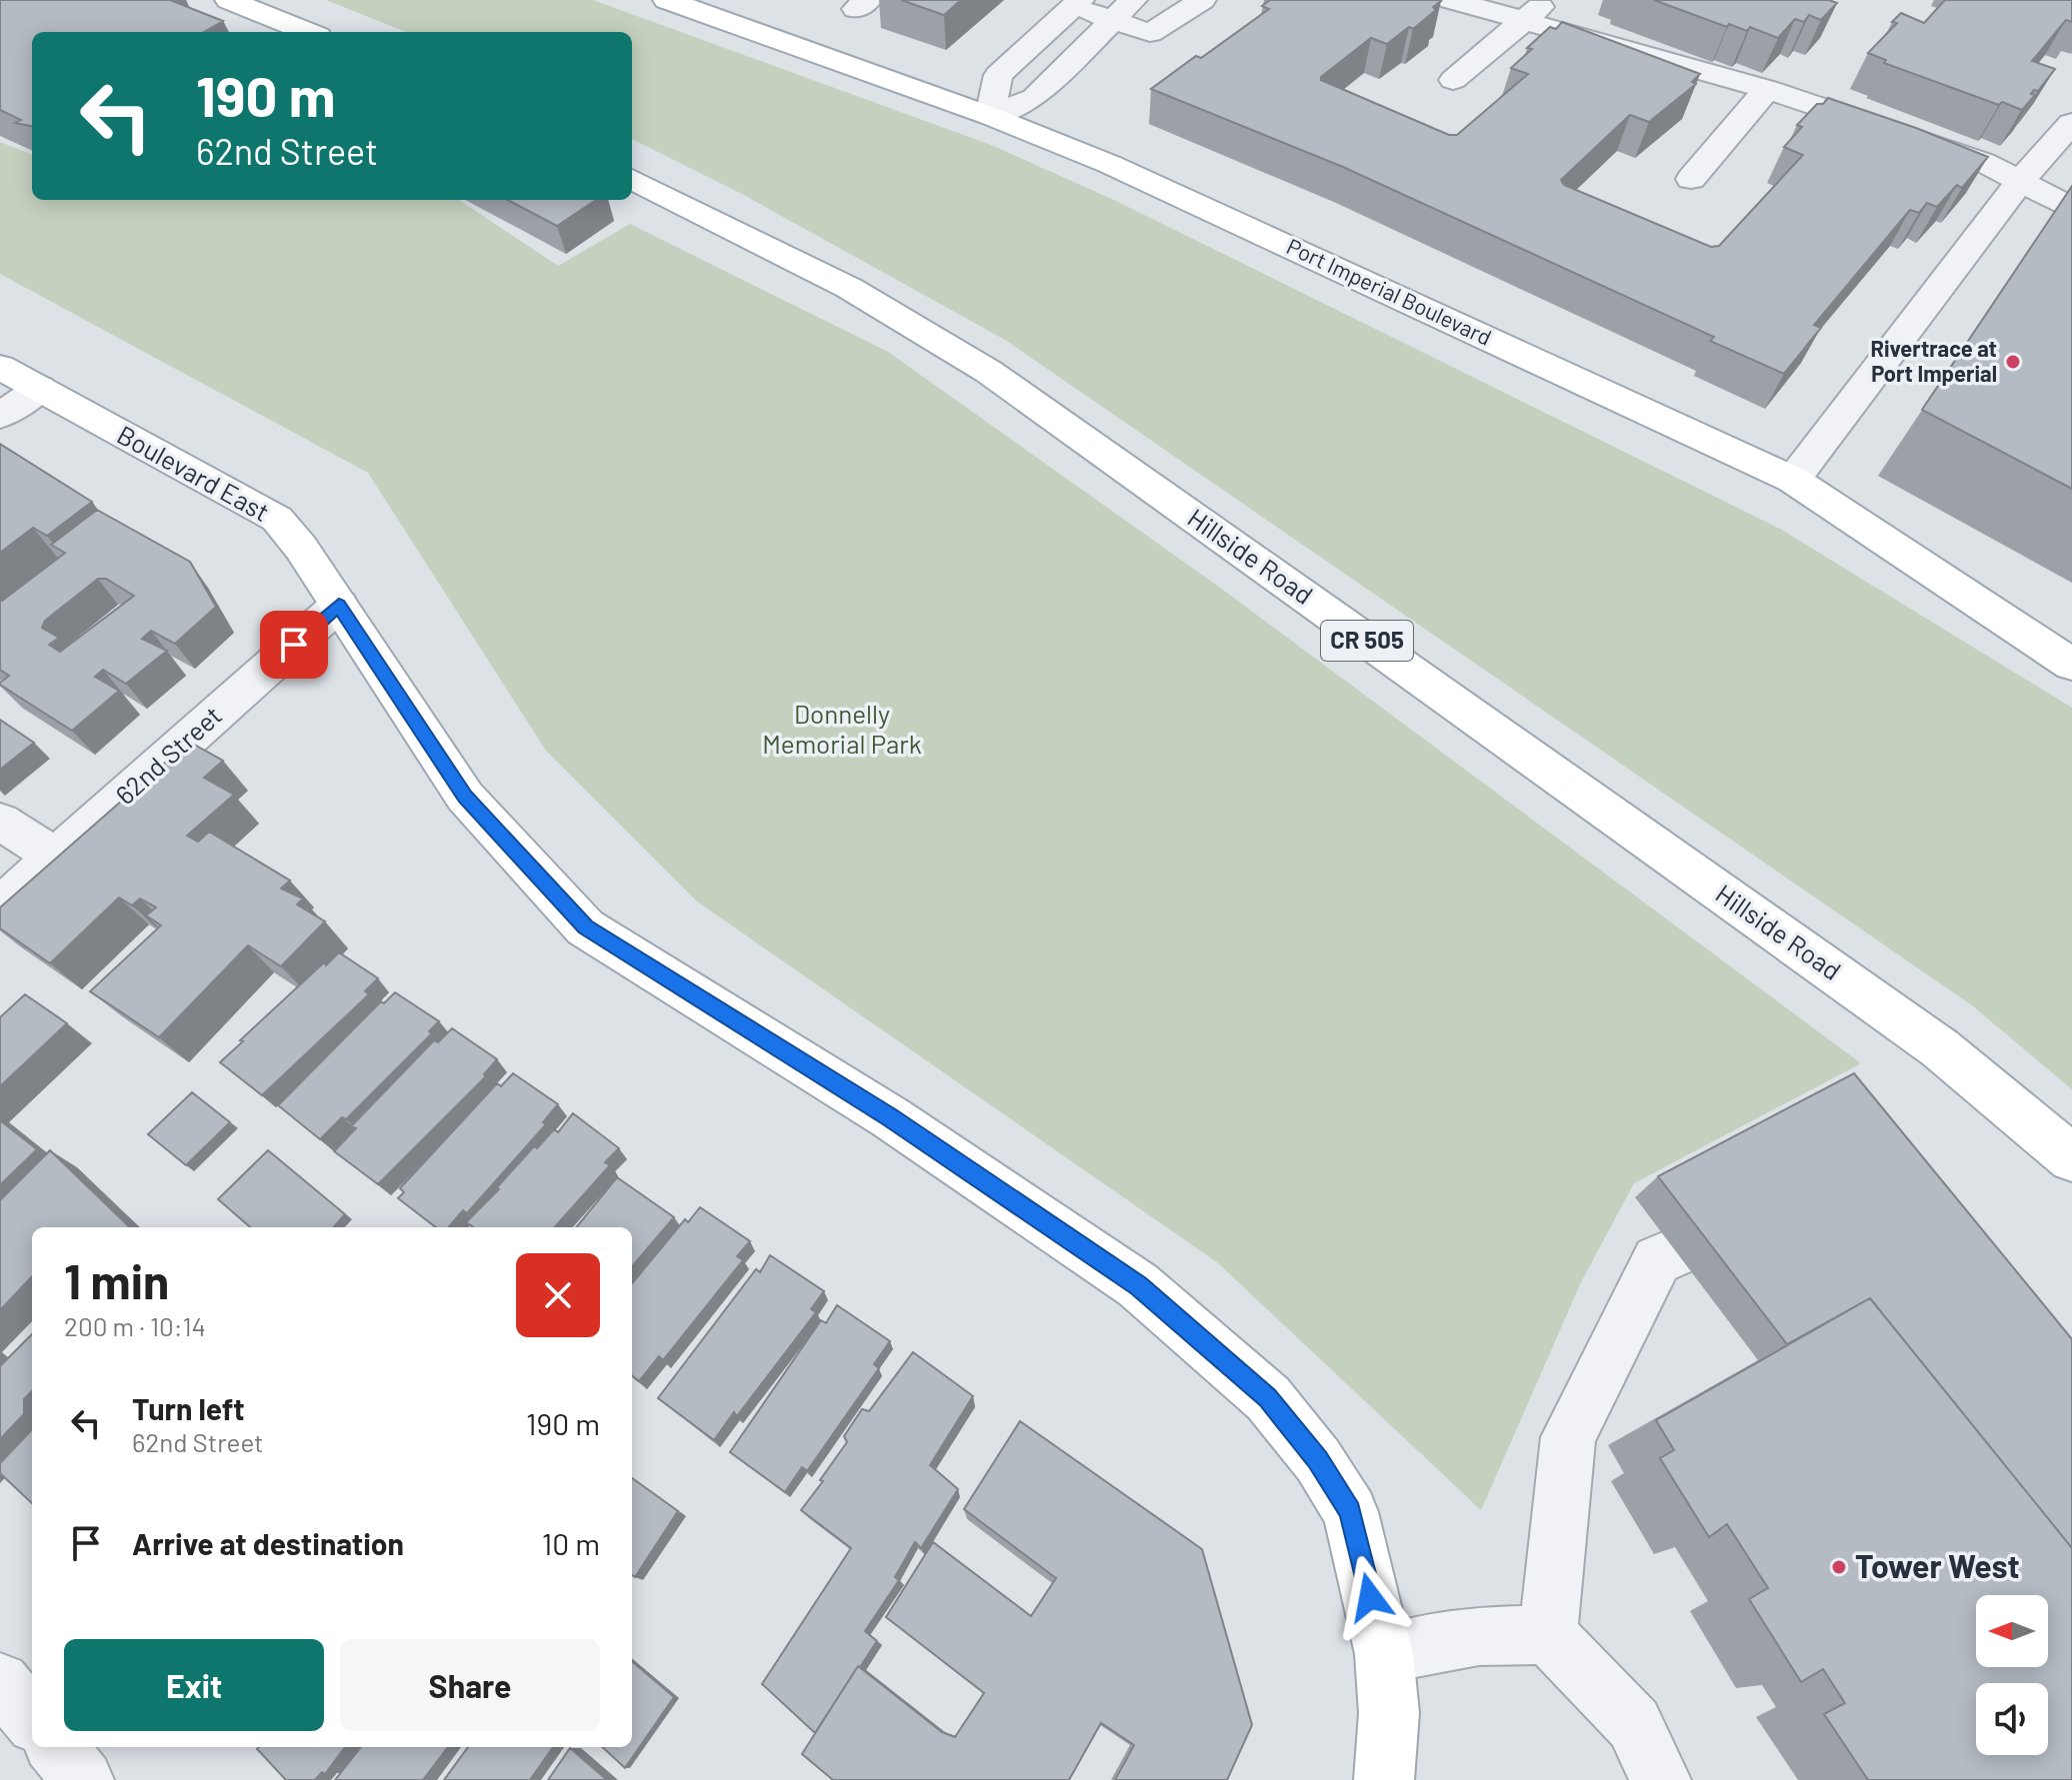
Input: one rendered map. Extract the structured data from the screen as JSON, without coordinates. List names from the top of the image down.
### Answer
{
  "streets": {
    "main road": [
      "Port Imperial Boulevard",
      "Boulevard East",
      "Hillside Road",
      "CR 505"
    ],
    "street": ["62nd Street"]
  },
  "crossings": [
    ["Boulevard East", "62nd Street"]
  ],
  "parks": ["Donnelly Memorial Park"],
  "places": ["Rivertrace at Port Imperial", "Tower West"],
  "north": "left",
  "page": {
    "turn": ["190 m", "62nd Street"],
    "heading": ["1 min", "200 m · 10:14"],
    "list": [
      {
        "name": "Turn left",
        "note": "62nd Street",
        "value": "190 m"
      },
      {
        "name": "Arrive at destination",
        "value": "10 m"
      }
    ],
    "buttons": ["Exit", "Share"]
  }
}
